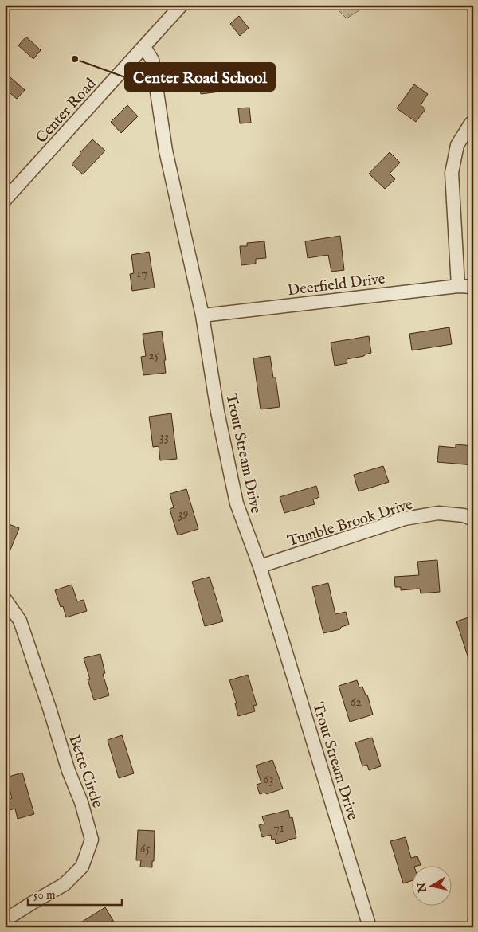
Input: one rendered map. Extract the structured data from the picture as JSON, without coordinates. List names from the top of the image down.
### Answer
{
  "streets": {
    "street": [
      "Center Road",
      "Deerfield Drive",
      "Trout Stream Drive",
      "Tumble Brook Drive",
      "Bette Circle"
    ]
  },
  "crossings": [
    ["Center Road", "Trout Stream Drive"],
    ["Deerfield Drive", "Trout Stream Drive"],
    ["Trout Stream Drive", "Tumble Brook Drive"]
  ],
  "places": ["Center Road School"],
  "house_numbers": [
    "17",
    "25",
    "33",
    "39",
    "62",
    "63",
    "71",
    "65"
  ],
  "scale_bar": "50 m",
  "north": "left"
}
